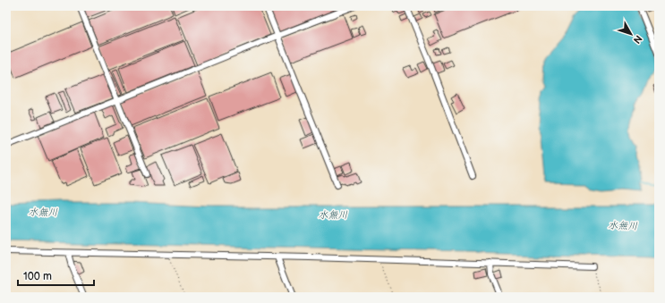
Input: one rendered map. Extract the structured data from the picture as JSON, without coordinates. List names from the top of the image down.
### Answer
{
  "water": ["水無川"],
  "scale_bar": "100 m",
  "north": "bottom right"
}
